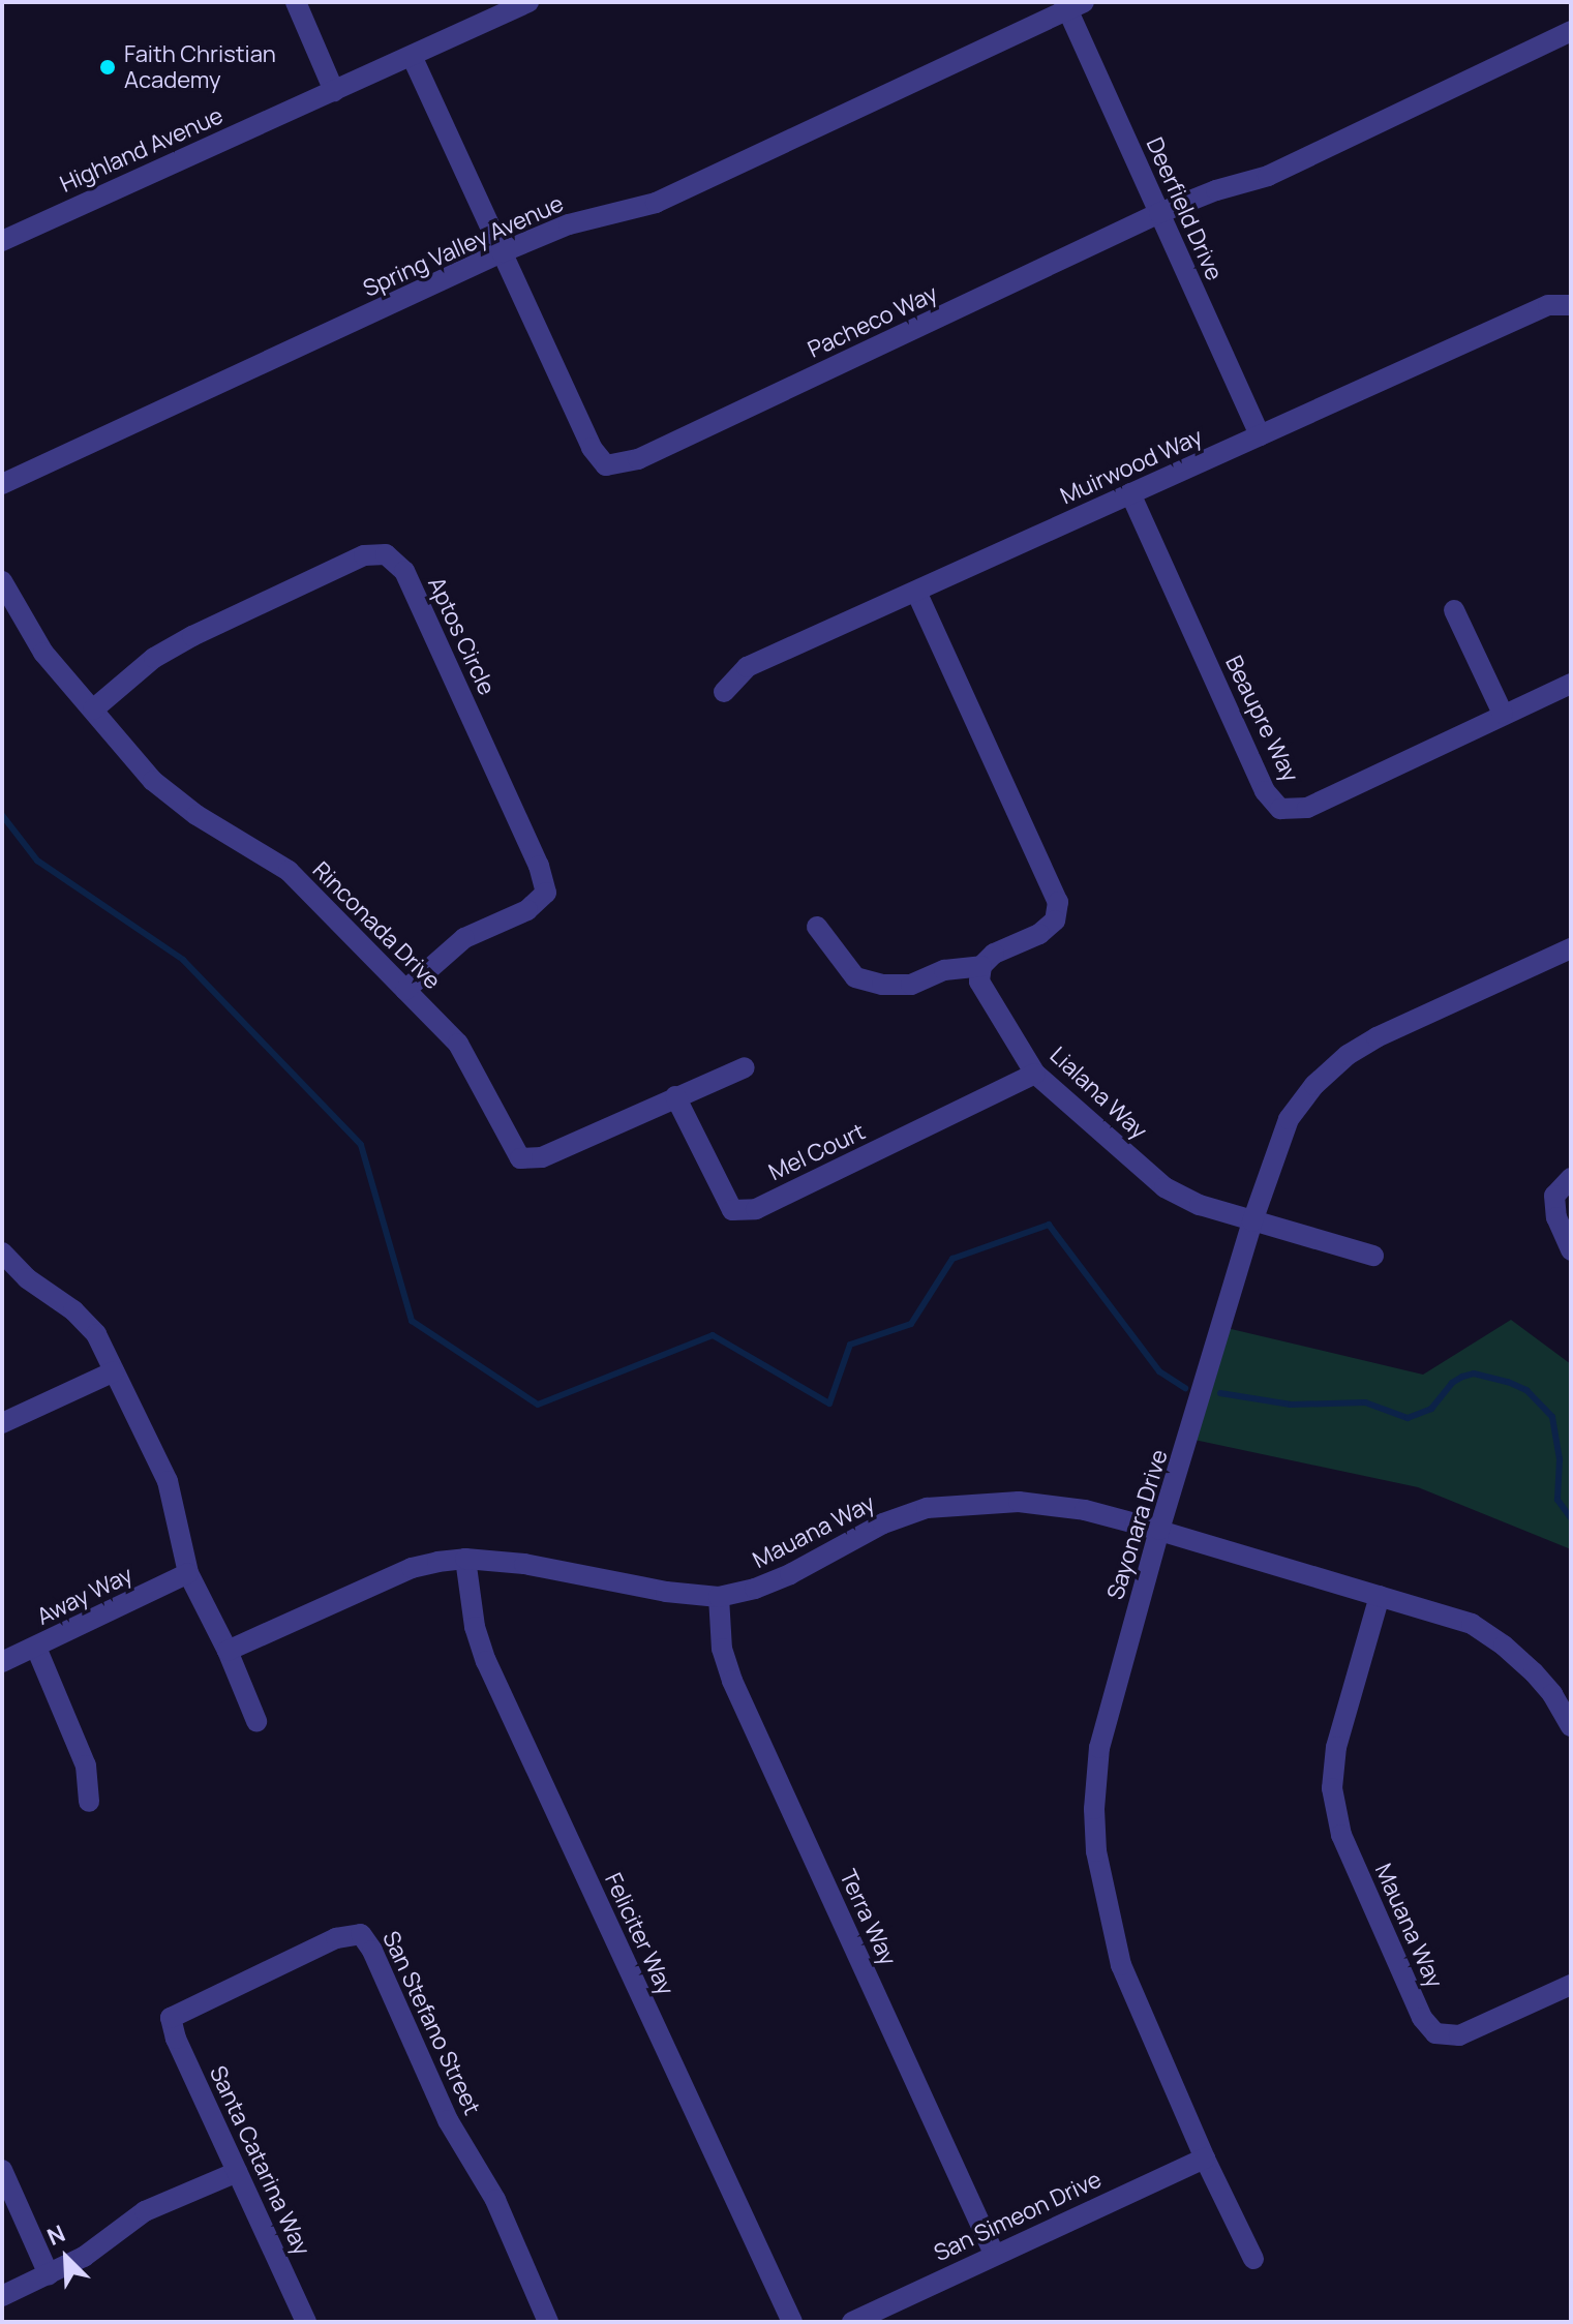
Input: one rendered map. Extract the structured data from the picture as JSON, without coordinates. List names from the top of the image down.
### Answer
{
  "streets": {
    "street": [
      "Highland Avenue",
      "Deerfield Drive",
      "Spring Valley Avenue",
      "Pacheco Way",
      "Muirwood Way",
      "Aptos Circle",
      "Beaupre Way",
      "Rinconada Drive",
      "Lialana Way",
      "Mel Court",
      "Sayonara Drive",
      "Mauana Way",
      "Away Way",
      "Terra Way",
      "Feliciter Way",
      "San Stefano Street",
      "Santa Catarina Way",
      "San Simeon Drive"
    ]
  },
  "crossings": [
    ["Highland Avenue", "Pacheco Way"],
    ["Deerfield Drive", "Spring Valley Avenue"],
    ["Deerfield Drive", "Pacheco Way"],
    ["Deerfield Drive", "Muirwood Way"],
    ["Spring Valley Avenue", "Pacheco Way"],
    ["Muirwood Way", "Beaupre Way"],
    ["Aptos Circle", "Rinconada Drive"],
    ["Rinconada Drive", "Mel Court"],
    ["Lialana Way", "Mel Court"],
    ["Lialana Way", "Sayonara Drive"],
    ["Sayonara Drive", "Mauana Way"],
    ["Sayonara Drive", "San Simeon Drive"],
    ["Mauana Way", "Terra Way"],
    ["Mauana Way", "Feliciter Way"],
    ["Terra Way", "San Simeon Drive"],
    ["San Stefano Street", "Santa Catarina Way"]
  ],
  "places": ["Faith Christian Academy"],
  "north": "top left"
}
